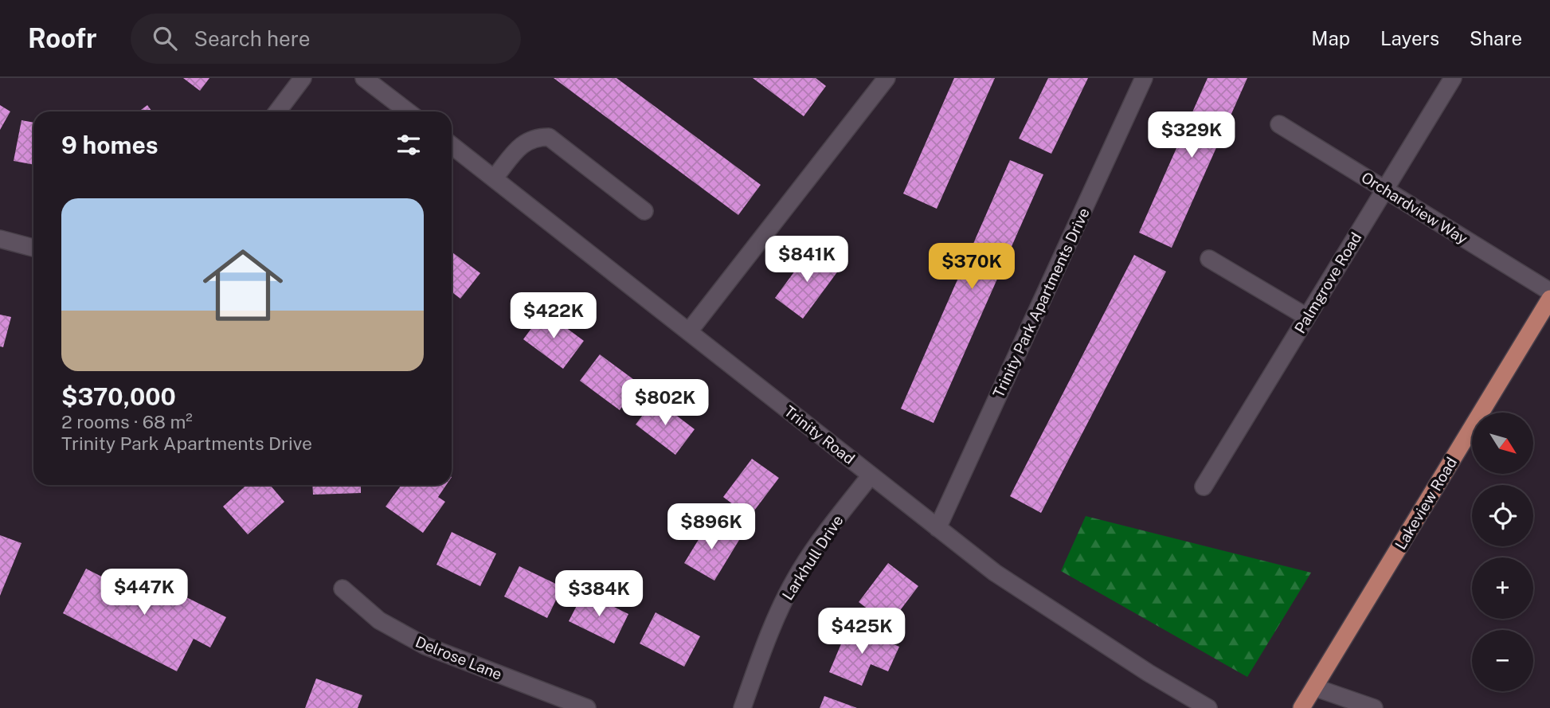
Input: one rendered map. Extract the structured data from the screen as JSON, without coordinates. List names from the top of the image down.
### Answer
{
  "streets": {
    "main road": ["Lakeview Road"],
    "street": [
      "Orchardview Way",
      "Palmgrove Road",
      "Trinity Park Apartments Drive",
      "Trinity Road",
      "Larkhull Drive",
      "Delrose Lane"
    ]
  },
  "crossings": [
    ["Orchardview Way", "Palmgrove Road"],
    ["Trinity Park Apartments Drive", "Trinity Road"],
    ["Trinity Road", "Larkhull Drive"]
  ],
  "north": "bottom right",
  "page": {
    "header": "Roofr",
    "search": "Search here",
    "nav": ["Map", "Layers", "Share"],
    "price": [
      "$329K",
      "$841K",
      "$370K",
      "$422K",
      "$802K",
      "$896K",
      "$447K",
      "$384K",
      "$425K"
    ],
    "heading": "9 homes",
    "list": [
      {
        "name": "$370,000",
        "note": "2 rooms · 68 m² · Trinity Park Apartments Drive"
      }
    ],
    "map_buttons": ["+", "−"]
  }
}
